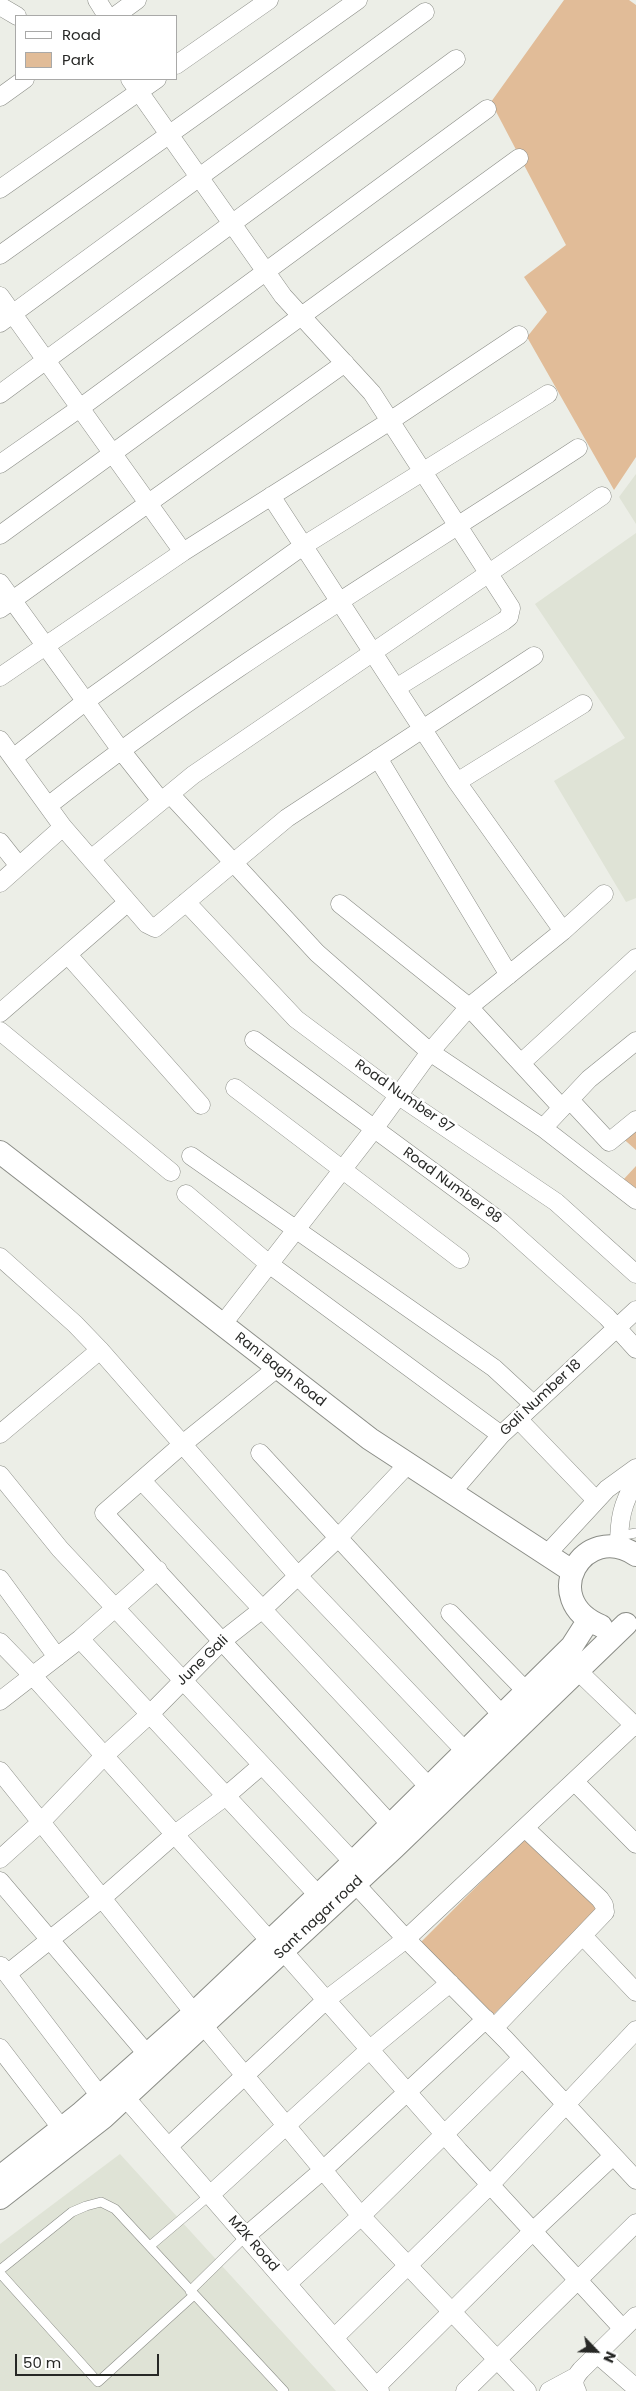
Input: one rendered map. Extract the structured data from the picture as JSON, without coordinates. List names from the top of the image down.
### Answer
{
  "streets": {
    "street": [
      "Road Number 97",
      "Road Number 98",
      "Rani Bagh Road",
      "Gali Number 18",
      "June Gali",
      "Sant nagar road",
      "M2K Road"
    ]
  },
  "crossings": [
    ["Road Number 98", "Gali Number 18"],
    ["Rani Bagh Road", "Gali Number 18"],
    ["Rani Bagh Road", "June Gali"],
    ["Sant nagar road", "M2K Road"]
  ],
  "legend": ["Road", "Park"],
  "scale_bar": "50 m",
  "north": "bottom right"
}
